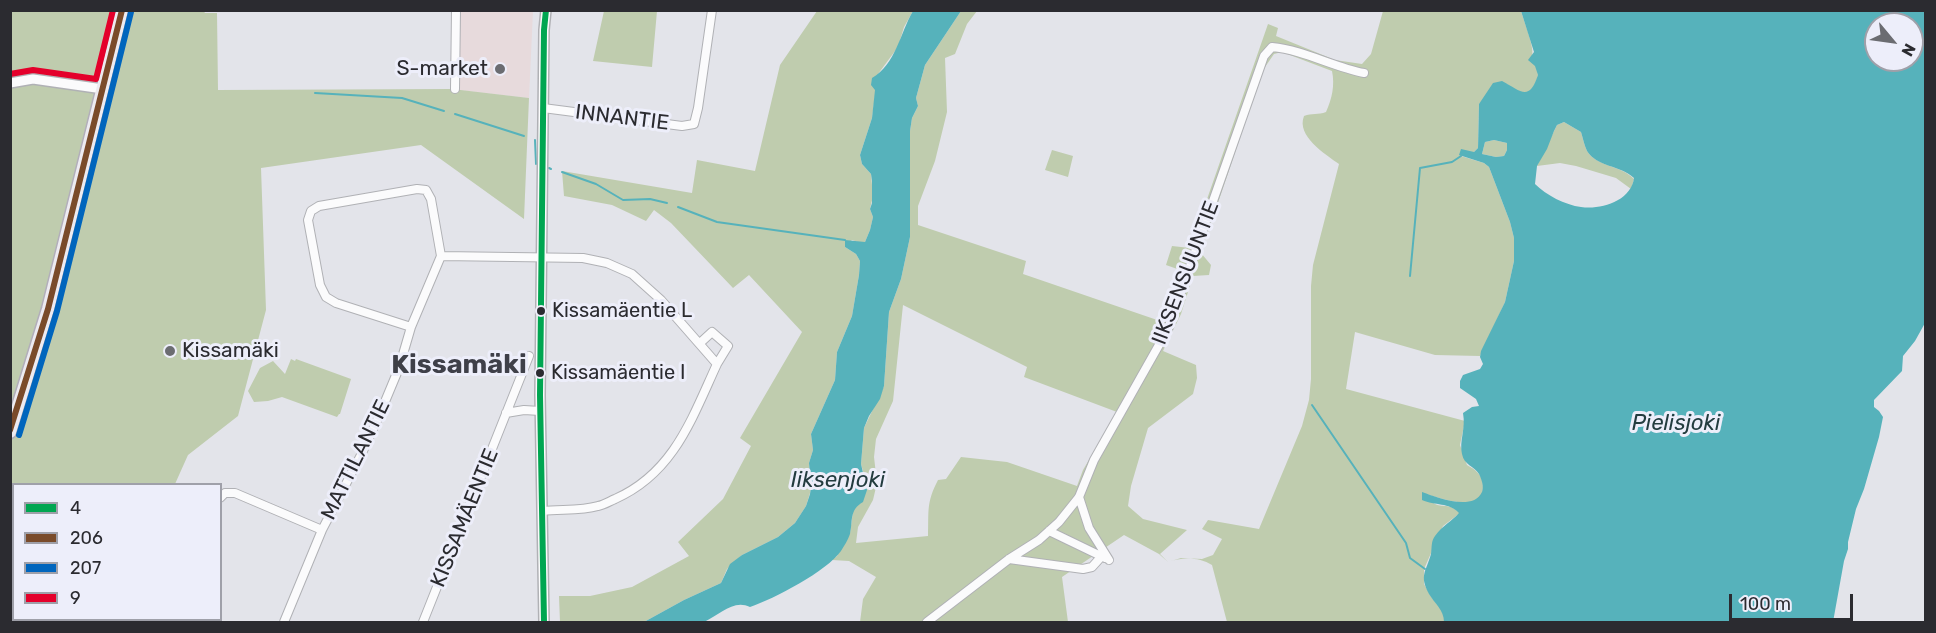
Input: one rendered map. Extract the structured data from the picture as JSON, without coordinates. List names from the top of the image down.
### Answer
{
  "streets": {
    "street": [
      "INNANTIE",
      "IIKSENSUUNTIE",
      "MATTILANTIE",
      "KISSAMÄENTIE"
    ]
  },
  "districts": ["Kissamäki"],
  "water": ["Pielisjoki", "Iiksenjoki"],
  "places": [
    "S-market",
    "Kissamäentie L",
    "Kissamäki",
    "Kissamäentie I"
  ],
  "lines": [
    "transit line 4",
    "transit line 206",
    "transit line 9",
    "transit line 207"
  ],
  "legend": [
    "4",
    "206",
    "207",
    "9"
  ],
  "scale_bar": "100 m",
  "north": "bottom right"
}
